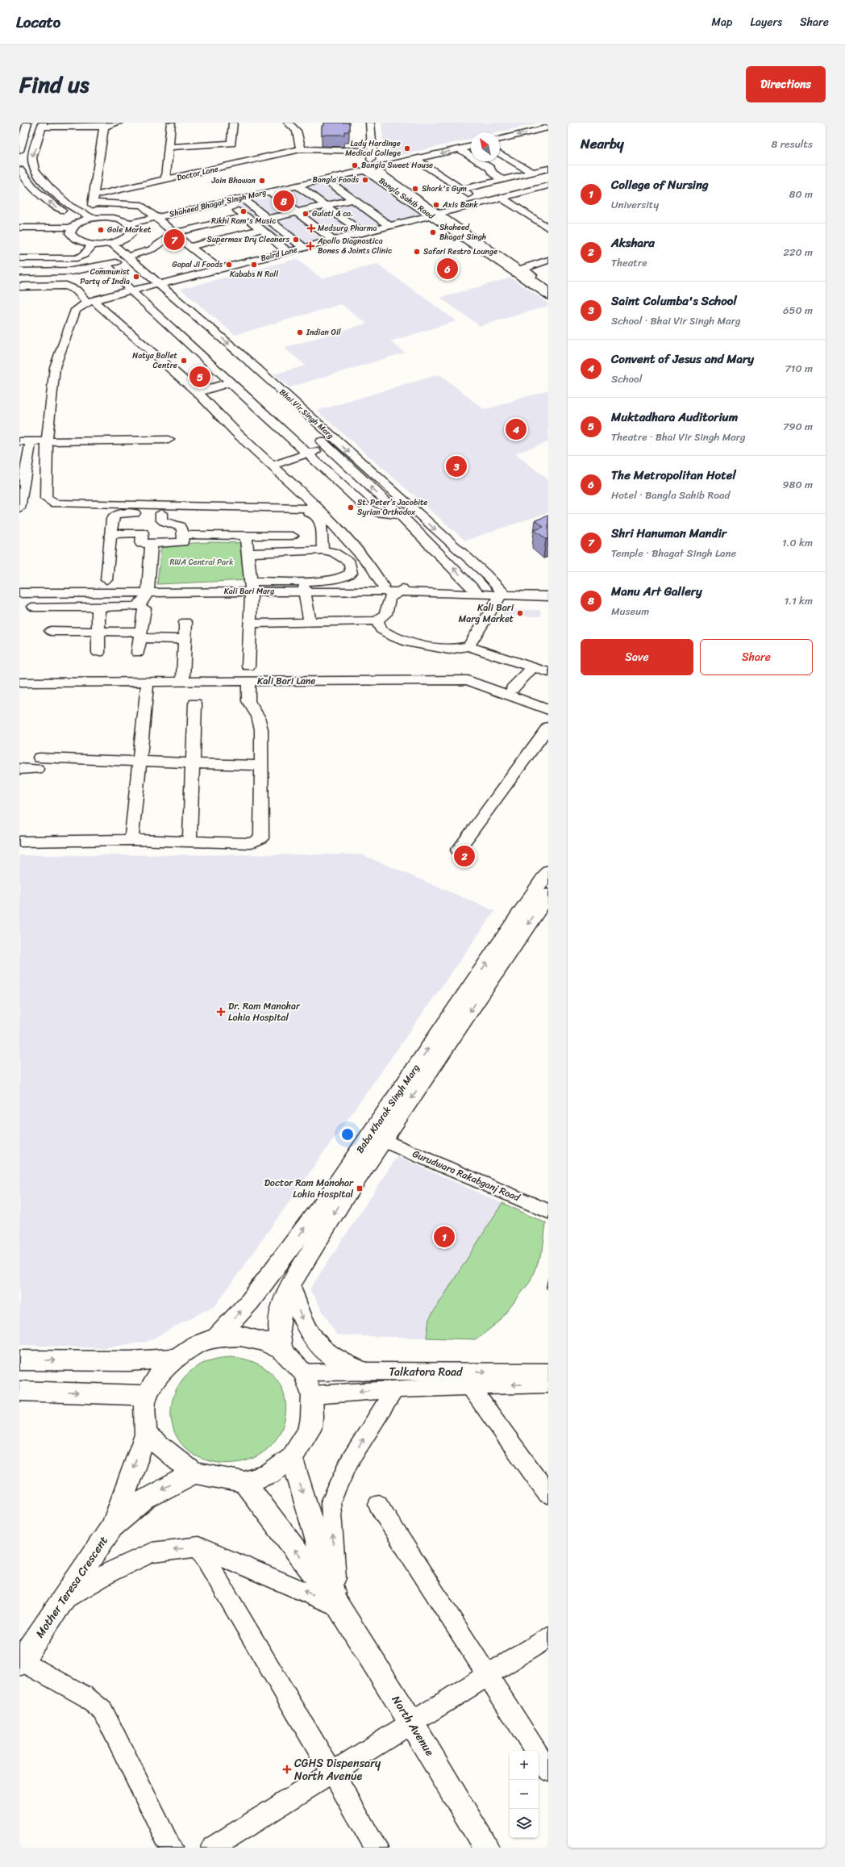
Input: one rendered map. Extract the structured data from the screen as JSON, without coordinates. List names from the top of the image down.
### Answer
{
  "streets": {
    "main road": ["Baba Kharak Singh Marg", "Mother Teresa Crescent", "North Avenue"],
    "street": [
      "Doctor Lane",
      "Bangla Sahib Road",
      "Shaheed Bhagat Singh Marg",
      "Baird Lane",
      "Bhai Vir Singh Marg",
      "Kali Bari Marg",
      "Kali Bari Lane",
      "Gurudwara Rakabganj Road",
      "Talkatora Road"
    ]
  },
  "crossings": [
    ["Bangla Sahib Road", "Shaheed Bhagat Singh Marg"],
    ["Bangla Sahib Road", "Baird Lane"],
    ["Baird Lane", "Bhai Vir Singh Marg"],
    ["Bhai Vir Singh Marg", "Kali Bari Marg"],
    ["Baba Kharak Singh Marg", "Gurudwara Rakabganj Road"]
  ],
  "one_way": ["Mother Teresa Crescent"],
  "parks": ["RWA Central Park"],
  "places": {
    "other": [
      "Lady Hardinge Medical College",
      "Bangla Sweet House",
      "Bangla Foods",
      "Jain Bhawan",
      "Shark's Gym",
      "Axis Bank",
      "Rikhi Ram's Music",
      "Gulati & co.",
      "Gole Market",
      "Shaheed Bhagat Singh",
      "Supermax Dry Cleaners",
      "Safari Restro Lounge",
      "Gopal Ji Foods",
      "Kababs N Roll",
      "Communist Party of India",
      "Indian Oil",
      "Natya Ballet Centre",
      "St. Peter’s Jacobite Syrian Orthodox",
      "Kali Bari Marg Market"
    ],
    "health": [
      "Medsurg Pharma",
      "Apollo Diagnostica Bones & Joints Clinic",
      "Dr. Ram Manohar Lohia Hospital",
      "CGHS Dispensary North Avenue"
    ],
    "transit": ["Doctor Ram Manohar Lohia Hospital"]
  },
  "north": "top left",
  "page": {
    "header": "Locato",
    "nav": ["Map", "Layers", "Share"],
    "title": "Find us",
    "buttons": [
      "Directions",
      ["Save", "Share"]
    ],
    "heading": ["Nearby", "8 results"],
    "list": [
      {
        "mark": "1",
        "name": "College of Nursing",
        "note": "University",
        "value": "80 m"
      },
      {
        "mark": "2",
        "name": "Akshara",
        "note": "Theatre",
        "value": "220 m"
      },
      {
        "mark": "3",
        "name": "Saint Columba's School",
        "note": "School · Bhai Vir Singh Marg",
        "value": "650 m"
      },
      {
        "mark": "4",
        "name": "Convent of Jesus and Mary",
        "note": "School",
        "value": "710 m"
      },
      {
        "mark": "5",
        "name": "Muktadhara Auditorium",
        "note": "Theatre · Bhai Vir Singh Marg",
        "value": "790 m"
      },
      {
        "mark": "6",
        "name": "The Metropolitan Hotel",
        "note": "Hotel · Bangla Sahib Road",
        "value": "980 m"
      },
      {
        "mark": "7",
        "name": "Shri Hanuman Mandir",
        "note": "Temple · Bhagat Singh Lane",
        "value": "1.0 km"
      },
      {
        "mark": "8",
        "name": "Manu Art Gallery",
        "note": "Museum",
        "value": "1.1 km"
      }
    ],
    "pins": [
      "8",
      "7",
      "6",
      "5",
      "4",
      "3",
      "2",
      "1"
    ],
    "map_buttons": ["+", "−"]
  }
}
